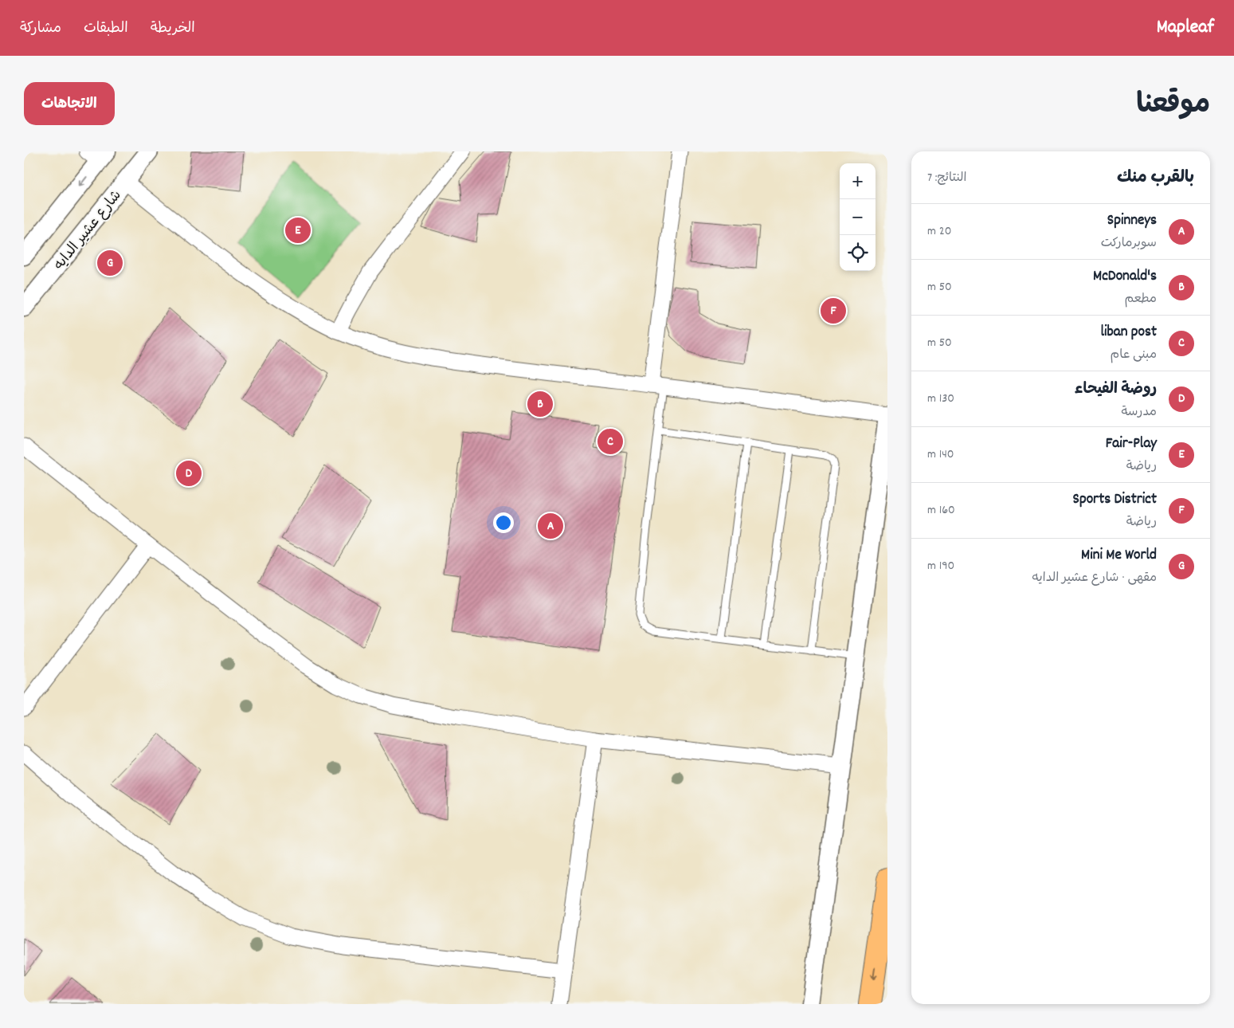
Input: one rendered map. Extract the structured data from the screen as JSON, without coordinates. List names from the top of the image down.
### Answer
{
  "streets": {
    "street": ["شارع عشير الدايه"]
  },
  "page": {
    "header": "Mapleaf",
    "nav": ["الخريطة", "الطبقات", "مشاركة"],
    "title": "موقعنا",
    "buttons": "الاتجاهات",
    "heading": ["بالقرب منك", "النتائج: 7"],
    "map_buttons": ["+", "−"],
    "list": [
      {
        "mark": "A",
        "name": "Spinneys",
        "note": "سوبرماركت",
        "value": "20 m"
      },
      {
        "mark": "B",
        "name": "McDonald's",
        "note": "مطعم",
        "value": "50 m"
      },
      {
        "mark": "C",
        "name": "liban post",
        "note": "مبنى عام",
        "value": "50 m"
      },
      {
        "mark": "D",
        "name": "روضة الفيحاء",
        "note": "مدرسة",
        "value": "130 m"
      },
      {
        "mark": "E",
        "name": "Fair-Play",
        "note": "رياضة",
        "value": "140 m"
      },
      {
        "mark": "F",
        "name": "Sports District",
        "note": "رياضة",
        "value": "160 m"
      },
      {
        "mark": "G",
        "name": "Mini Me World",
        "note": "مقهى · شارع عشير الدايه",
        "value": "190 m"
      }
    ],
    "pins": [
      "E",
      "G",
      "F",
      "B",
      "C",
      "D",
      "A"
    ]
  }
}
